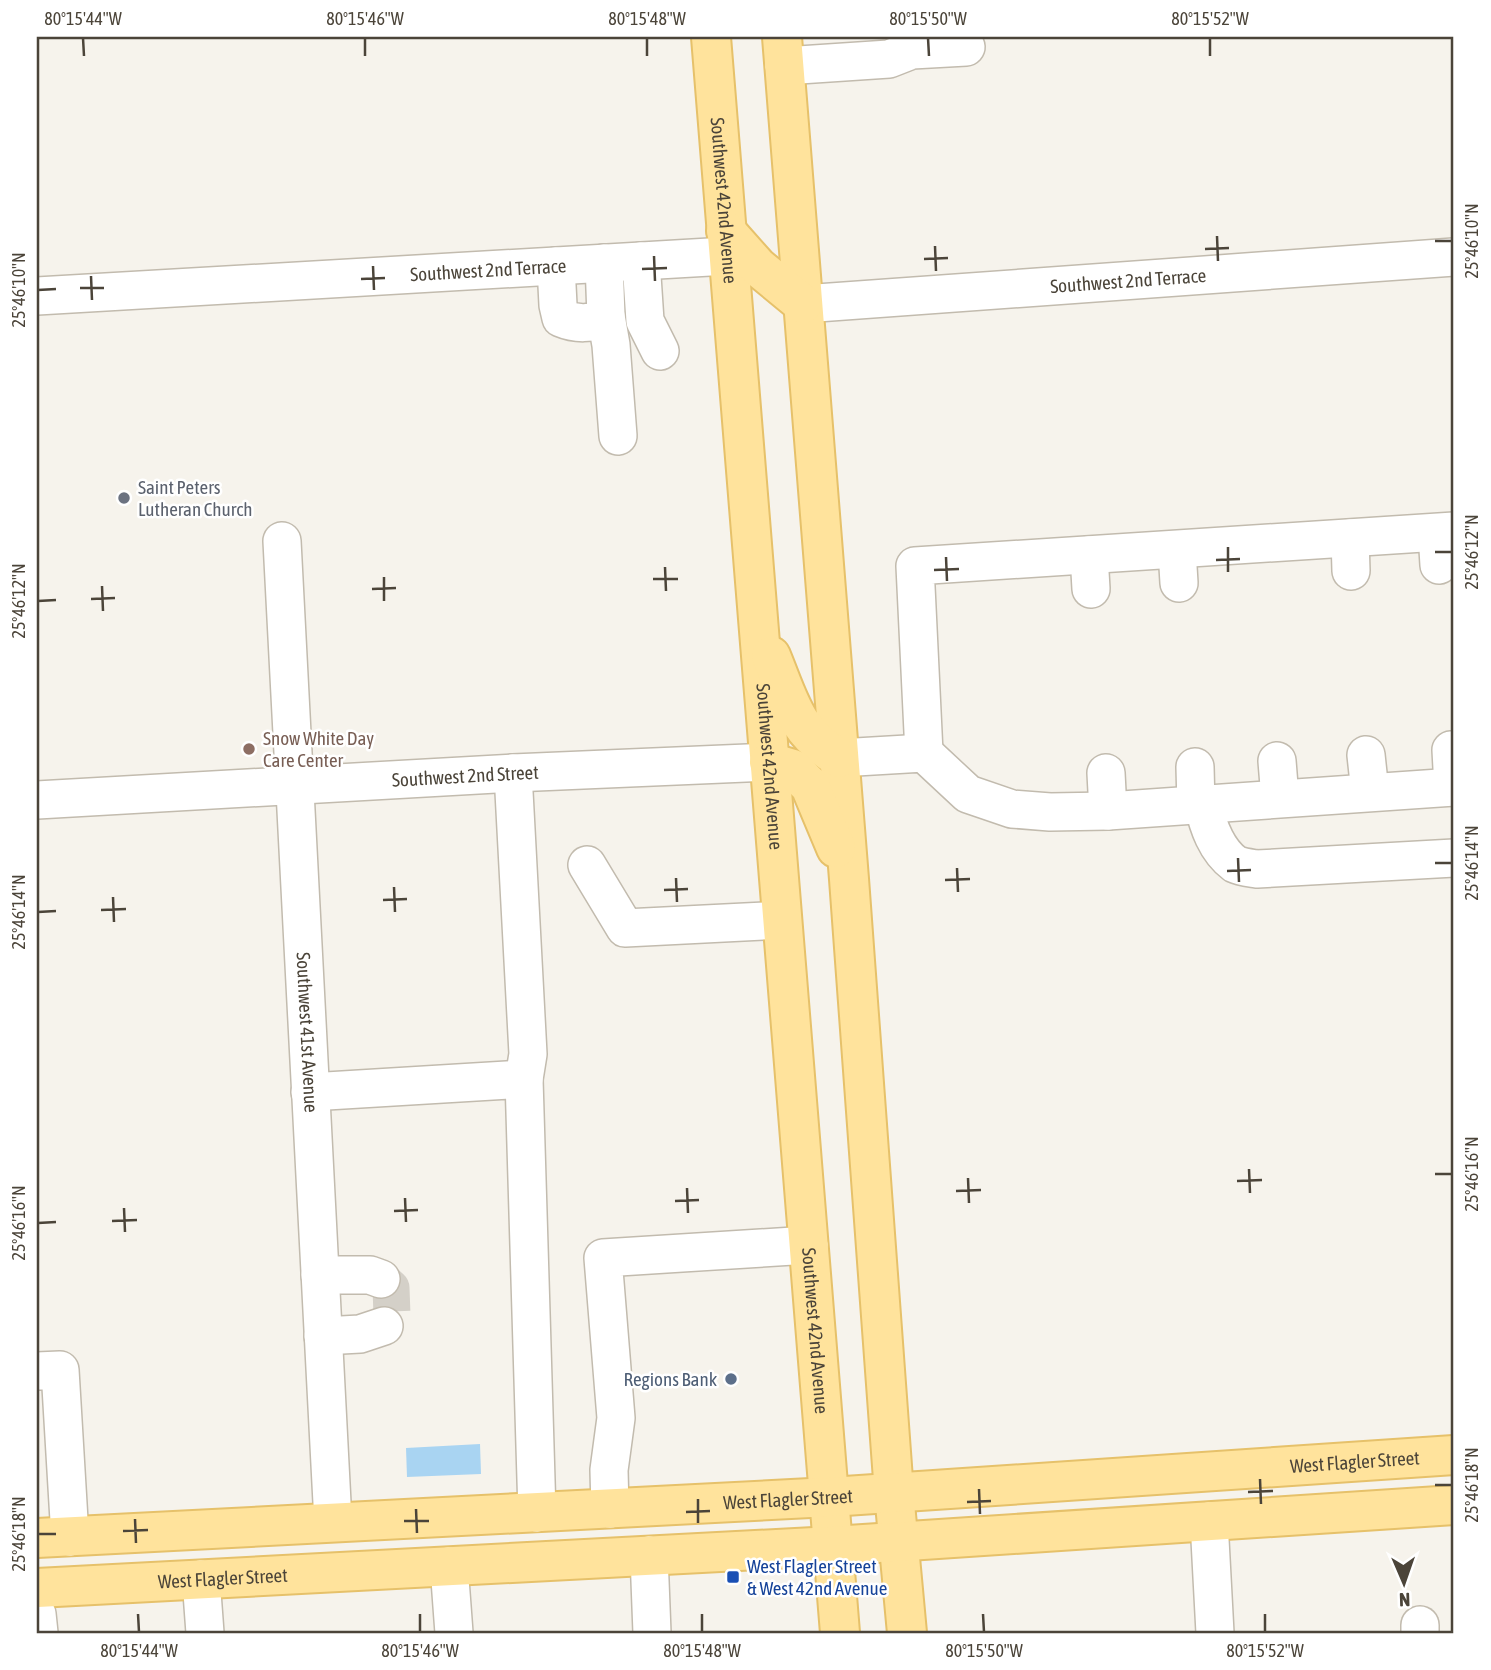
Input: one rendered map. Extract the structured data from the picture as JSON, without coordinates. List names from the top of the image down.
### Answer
{
  "streets": {
    "main road": ["Southwest 42nd Avenue", "West Flagler Street"],
    "street": ["Southwest 2nd Terrace", "Southwest 2nd Street", "Southwest 41st Avenue"]
  },
  "crossings": [
    ["Southwest 42nd Avenue", "Southwest 2nd Terrace"],
    ["Southwest 42nd Avenue", "Southwest 2nd Street"],
    ["Southwest 42nd Avenue", "West Flagler Street"],
    ["Southwest 2nd Street", "Southwest 41st Avenue"],
    ["Southwest 41st Avenue", "West Flagler Street"]
  ],
  "places": {
    "other": ["Saint Peters Lutheran Church", "Snow White Day Care Center", "Regions Bank"],
    "transit": ["West Flagler Street & West 42nd Avenue"]
  },
  "north": "bottom",
  "coordinates": [
    "80°15'44\"W",
    "80°15'46\"W",
    "80°15'48\"W",
    "80°15'50\"W",
    "80°15'52\"W",
    "25°46'10\"N",
    "25°46'12\"N",
    "25°46'14\"N",
    "25°46'16\"N",
    "25°46'18\"N"
  ]
}
